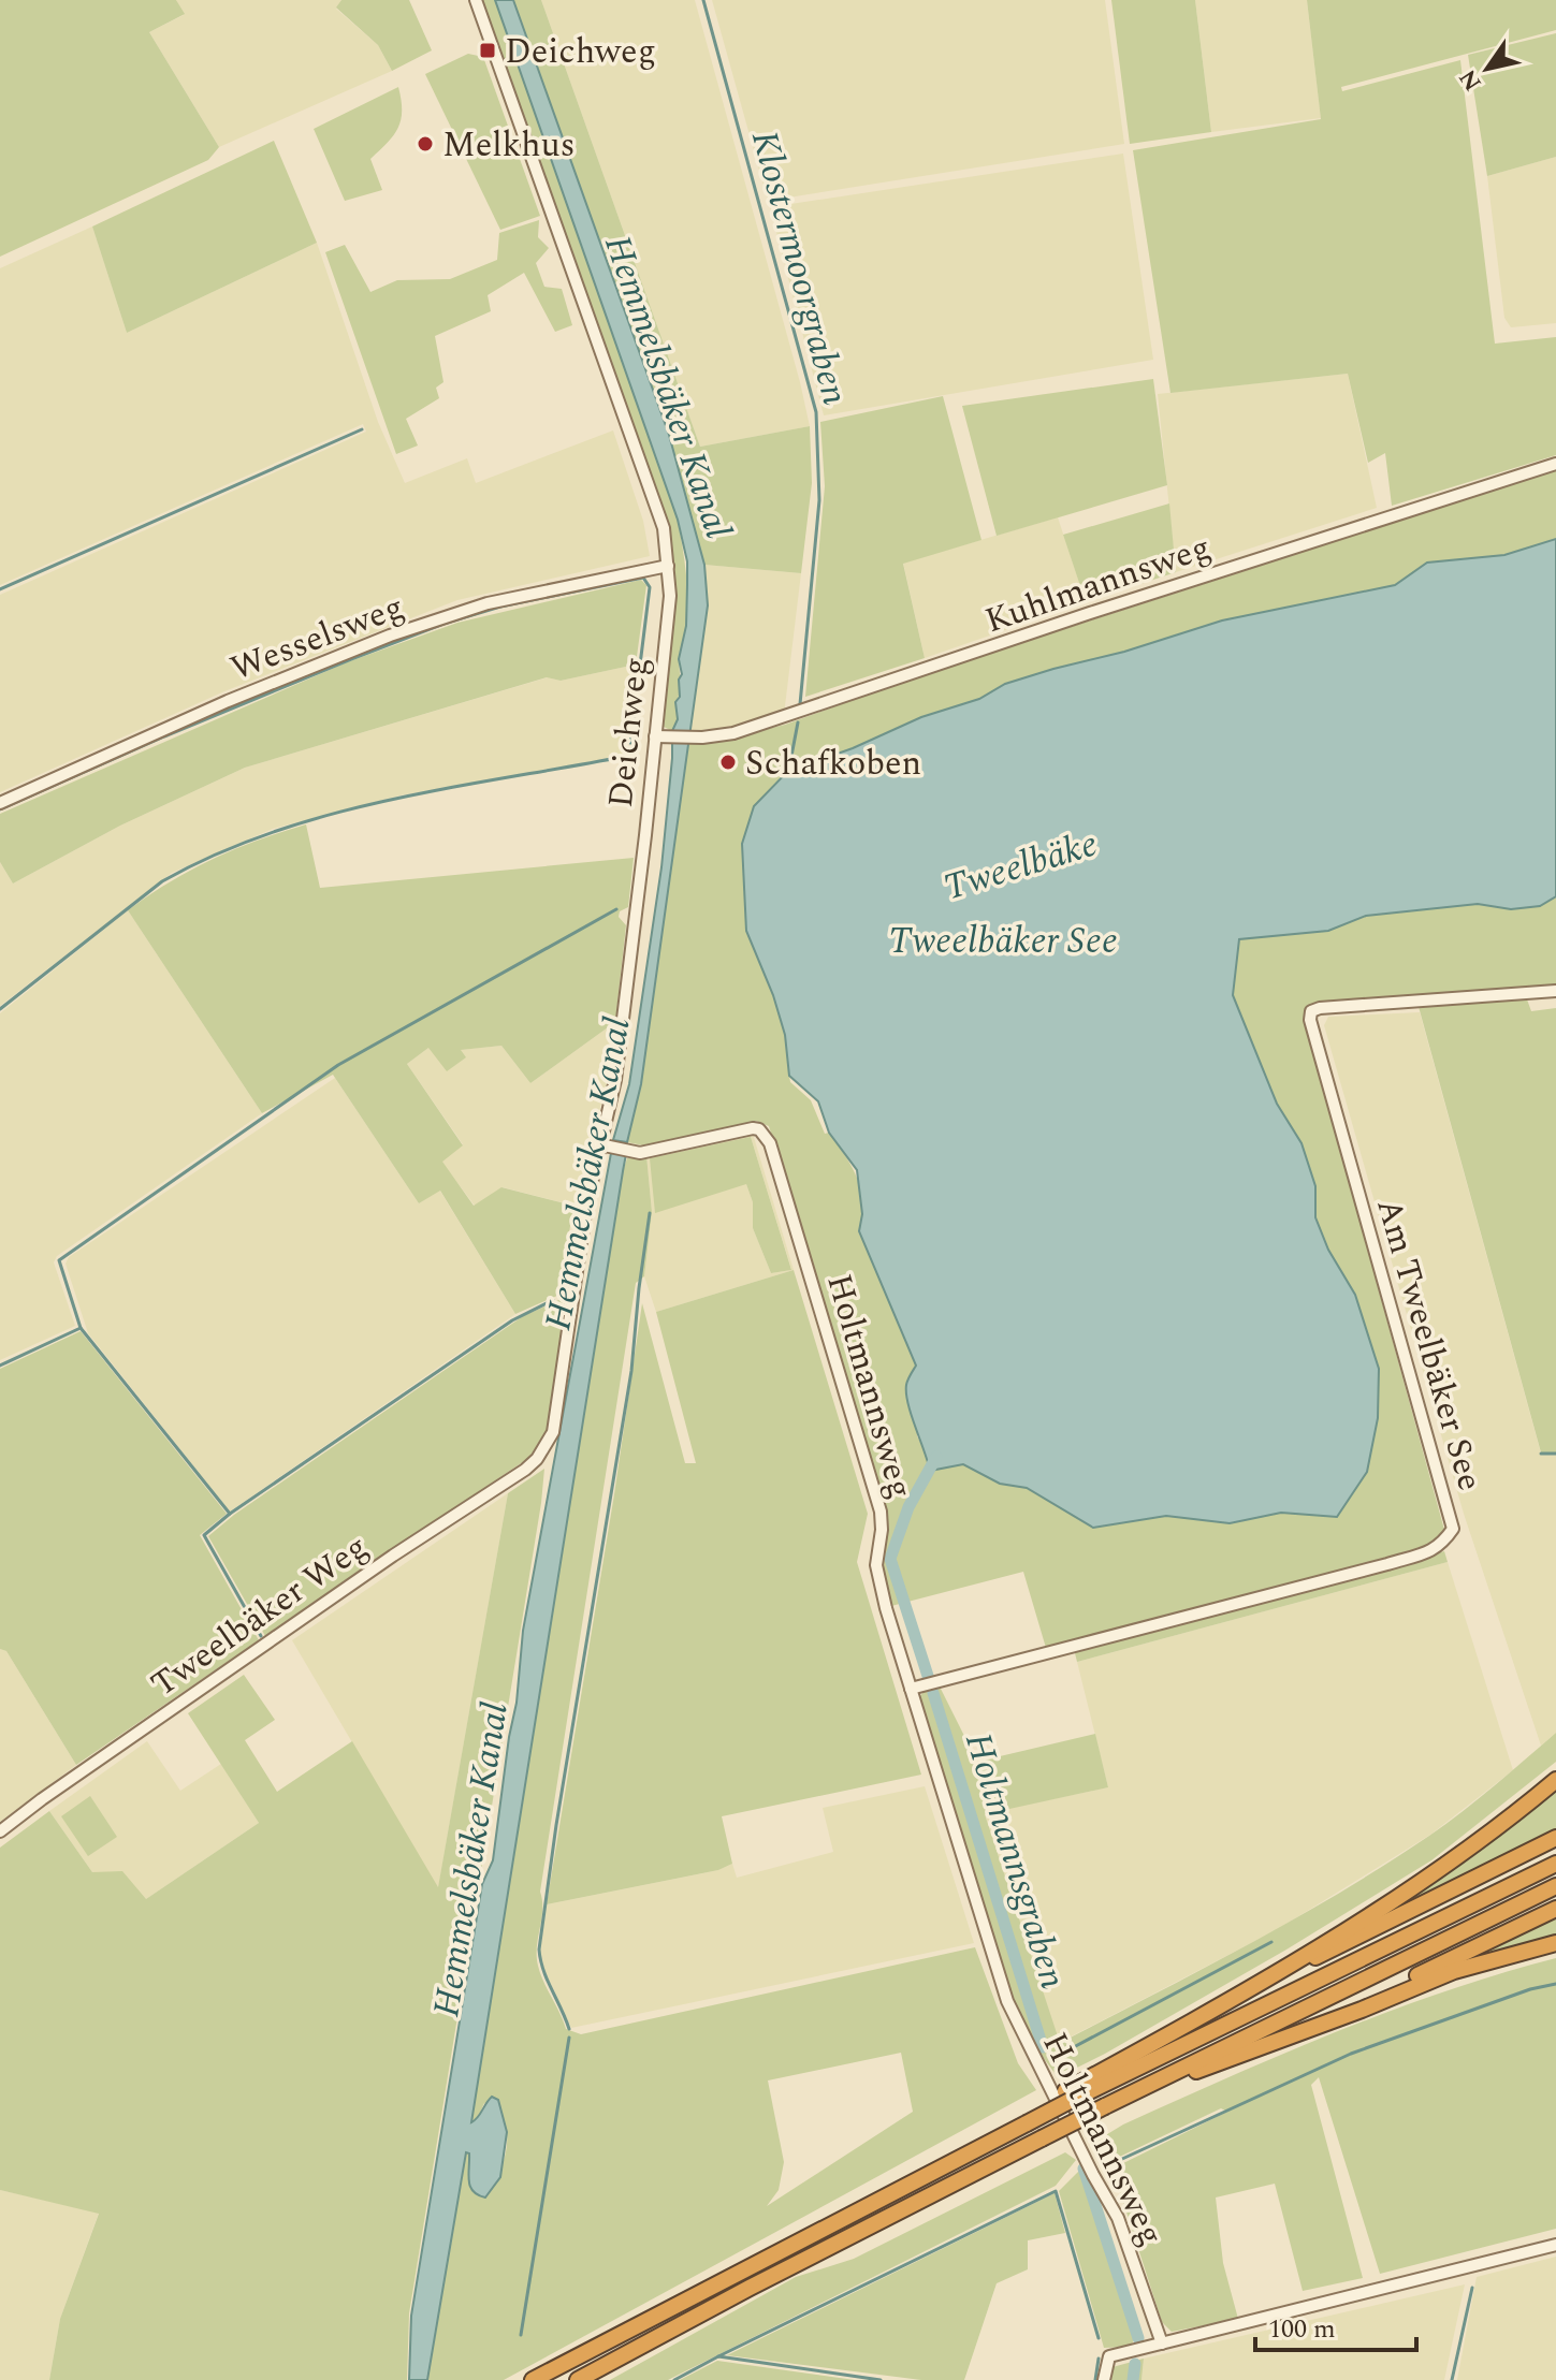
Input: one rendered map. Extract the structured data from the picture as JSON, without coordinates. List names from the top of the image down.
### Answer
{
  "streets": {
    "street": [
      "Kuhlmannsweg",
      "Wesselsweg",
      "Deichweg",
      "Am Tweelbäker See",
      "Holtmannsweg",
      "Tweelbäker Weg"
    ]
  },
  "crossings": [
    ["Kuhlmannsweg", "Deichweg"],
    ["Wesselsweg", "Deichweg"],
    ["Deichweg", "Holtmannsweg"],
    ["Deichweg", "Tweelbäker Weg"],
    ["Am Tweelbäker See", "Holtmannsweg"]
  ],
  "water": [
    "Klostermoorgraben",
    "Hemmelsbäker Kanal",
    "Tweelbäke",
    "Tweelbäker See",
    "Holtmannsgraben"
  ],
  "places": {
    "transit": ["Deichweg"],
    "other": ["Melkhus", "Schafkoben"]
  },
  "scale_bar": "100 m",
  "north": "bottom left"
}
